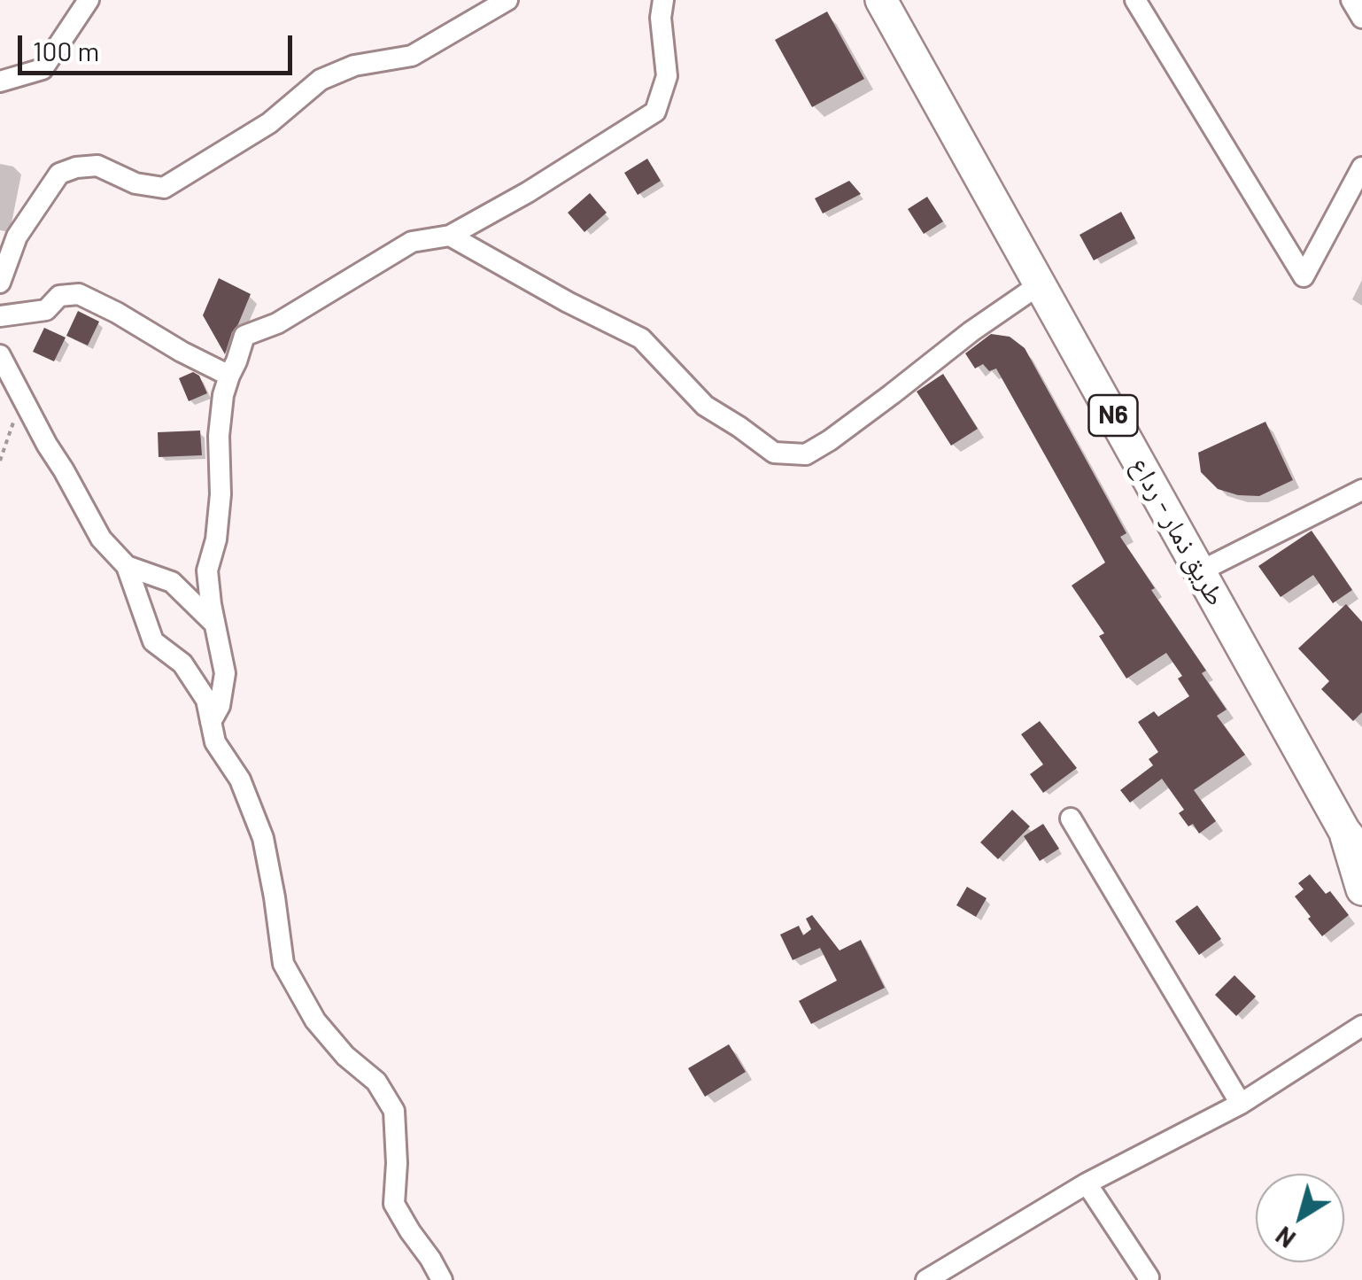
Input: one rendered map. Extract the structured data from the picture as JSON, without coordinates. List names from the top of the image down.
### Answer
{
  "streets": {
    "main road": ["N6", "طريق ذمار - رداع"]
  },
  "crossings": [
    ["N6", "طريق ذمار - رداع"]
  ],
  "scale_bar": "100 m",
  "north": "bottom left"
}
